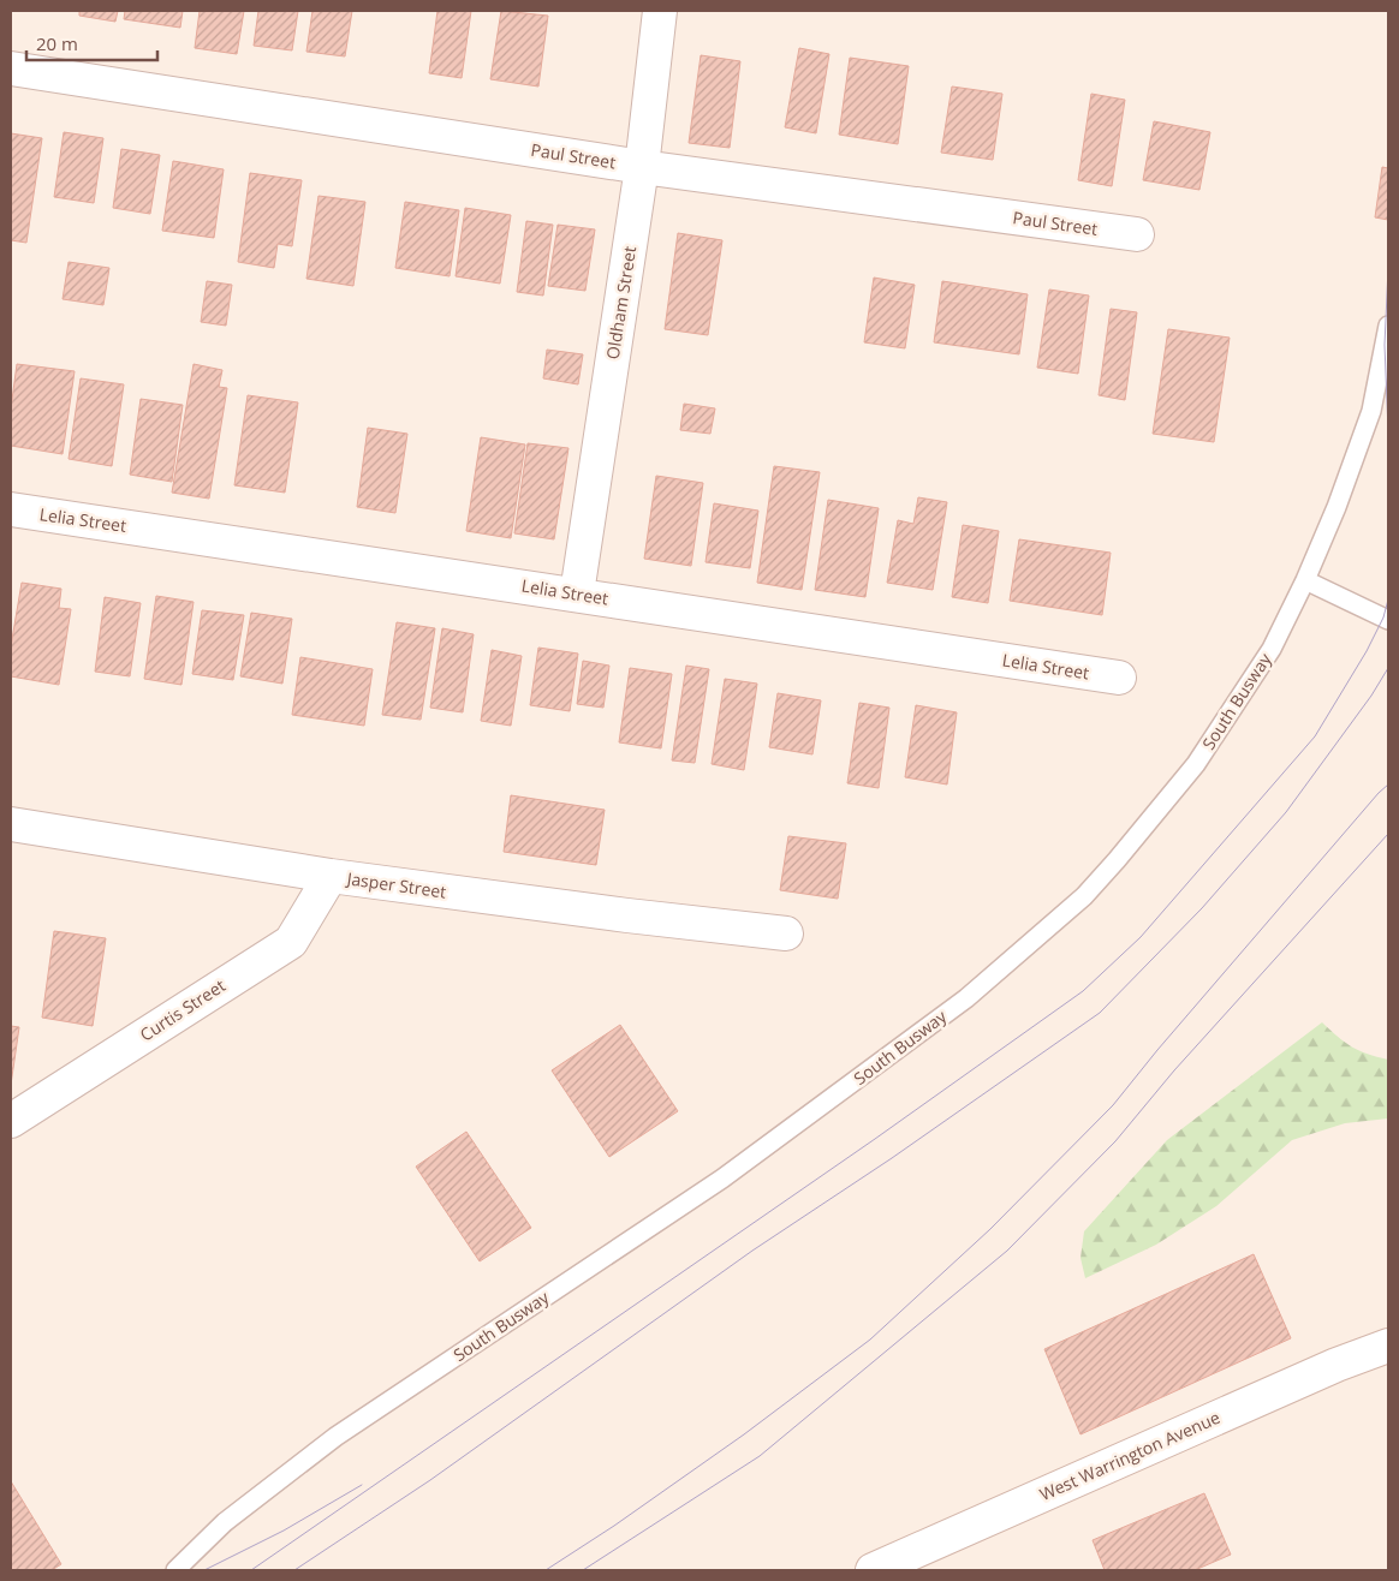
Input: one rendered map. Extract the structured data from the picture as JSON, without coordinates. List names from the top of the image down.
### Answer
{
  "streets": {
    "street": [
      "Paul Street",
      "Oldham Street",
      "Lelia Street",
      "Jasper Street",
      "Curtis Street",
      "West Warrington Avenue"
    ],
    "lane": ["South Busway"]
  },
  "crossings": [
    ["Paul Street", "Oldham Street"],
    ["Oldham Street", "Lelia Street"],
    ["Jasper Street", "Curtis Street"]
  ],
  "scale_bar": "20 m"
}
